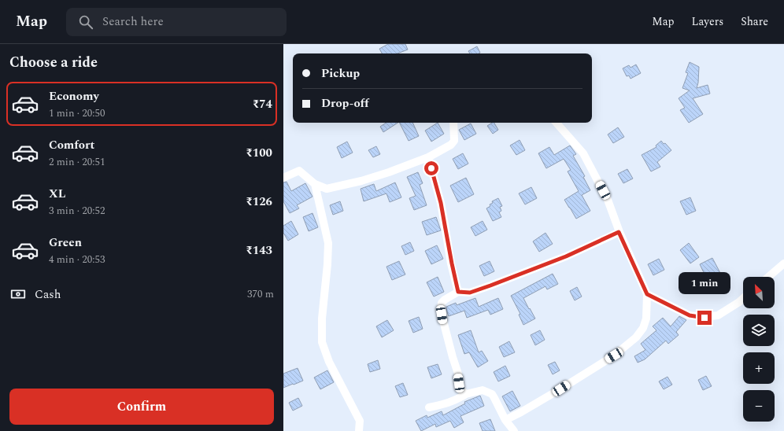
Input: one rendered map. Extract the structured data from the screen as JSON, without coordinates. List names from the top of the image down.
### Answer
{
  "north": "top left",
  "page": {
    "header": "Map",
    "search": "Search here",
    "nav": ["Map", "Layers", "Share"],
    "heading": "Choose a ride",
    "banner": ["Pickup", "Drop-off"],
    "list": [
      {
        "name": "Economy",
        "note": "1 min · 20:50",
        "value": "₹74"
      },
      {
        "name": "Comfort",
        "note": "2 min · 20:51",
        "value": "₹100"
      },
      {
        "name": "XL",
        "note": "3 min · 20:52",
        "value": "₹126"
      },
      {
        "name": "Green",
        "note": "4 min · 20:53",
        "value": "₹143"
      }
    ],
    "bubble": "1 min",
    "pay": ["Cash", "370 m"],
    "map_buttons": ["+", "−"],
    "buttons": "Confirm"
  }
}
